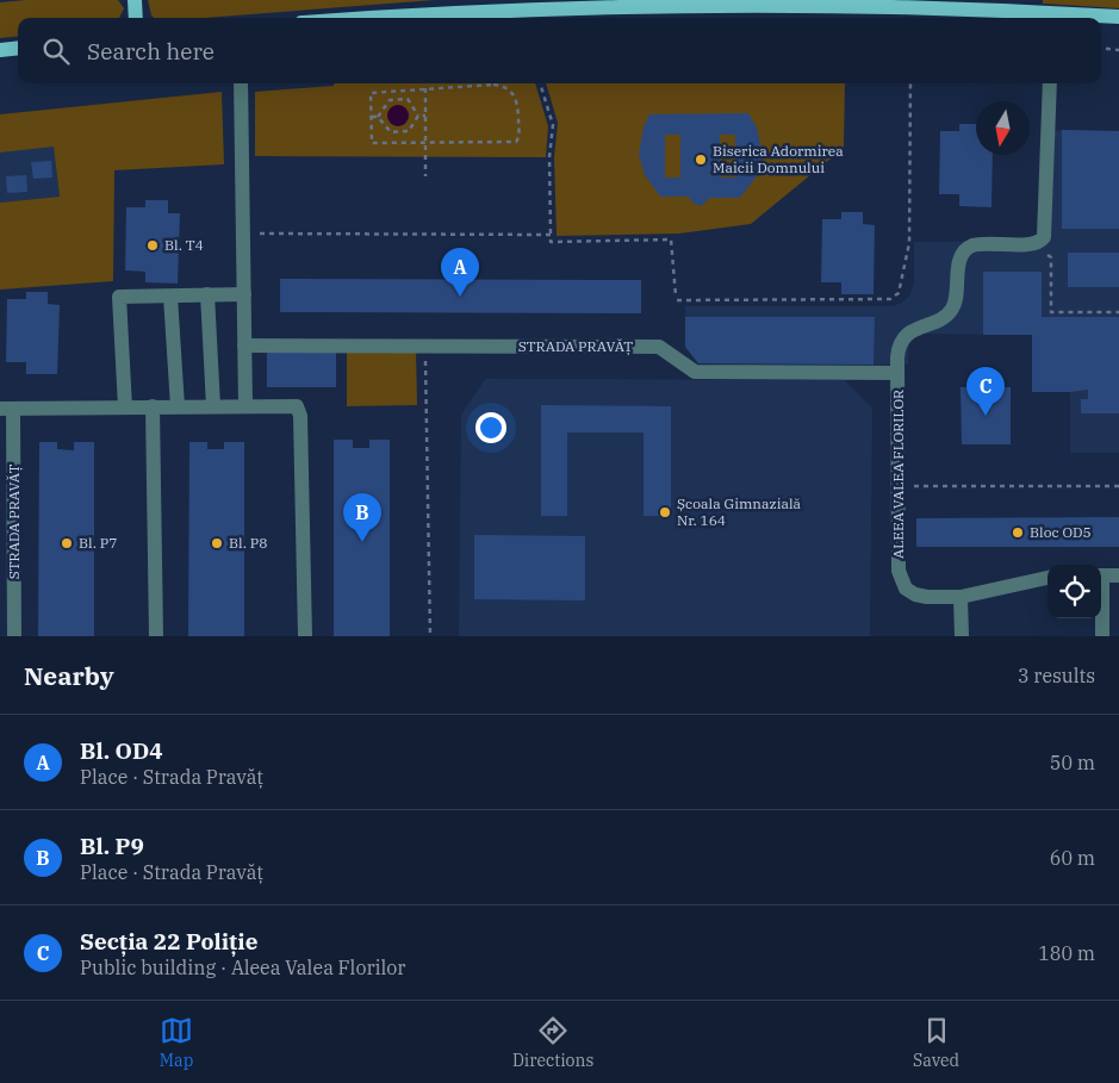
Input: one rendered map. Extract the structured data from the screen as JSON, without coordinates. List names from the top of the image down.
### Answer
{
  "streets": {
    "street": ["STRADA PRAVĂȚ", "ALEEA VALEA FLORILOR"]
  },
  "crossings": [
    ["STRADA PRAVĂȚ", "ALEEA VALEA FLORILOR"]
  ],
  "places": [
    "Biserica Adormirea Maicii Domnului",
    "Bl. T4",
    "Școala Gimnazială Nr. 164",
    "Bloc OD5",
    "Bl. P7",
    "Bl. P8"
  ],
  "north": "bottom",
  "page": {
    "search": "Search here",
    "pins": ["A", "C", "B"],
    "heading": ["Nearby", "3 results"],
    "list": [
      {
        "mark": "A",
        "name": "Bl. OD4",
        "note": "Place · Strada Pravăț",
        "value": "50 m"
      },
      {
        "mark": "B",
        "name": "Bl. P9",
        "note": "Place · Strada Pravăț",
        "value": "60 m"
      },
      {
        "mark": "C",
        "name": "Secția 22 Poliție",
        "note": "Public building · Aleea Valea Florilor",
        "value": "180 m"
      }
    ],
    "nav": ["Map", "Directions", "Saved"]
  }
}
